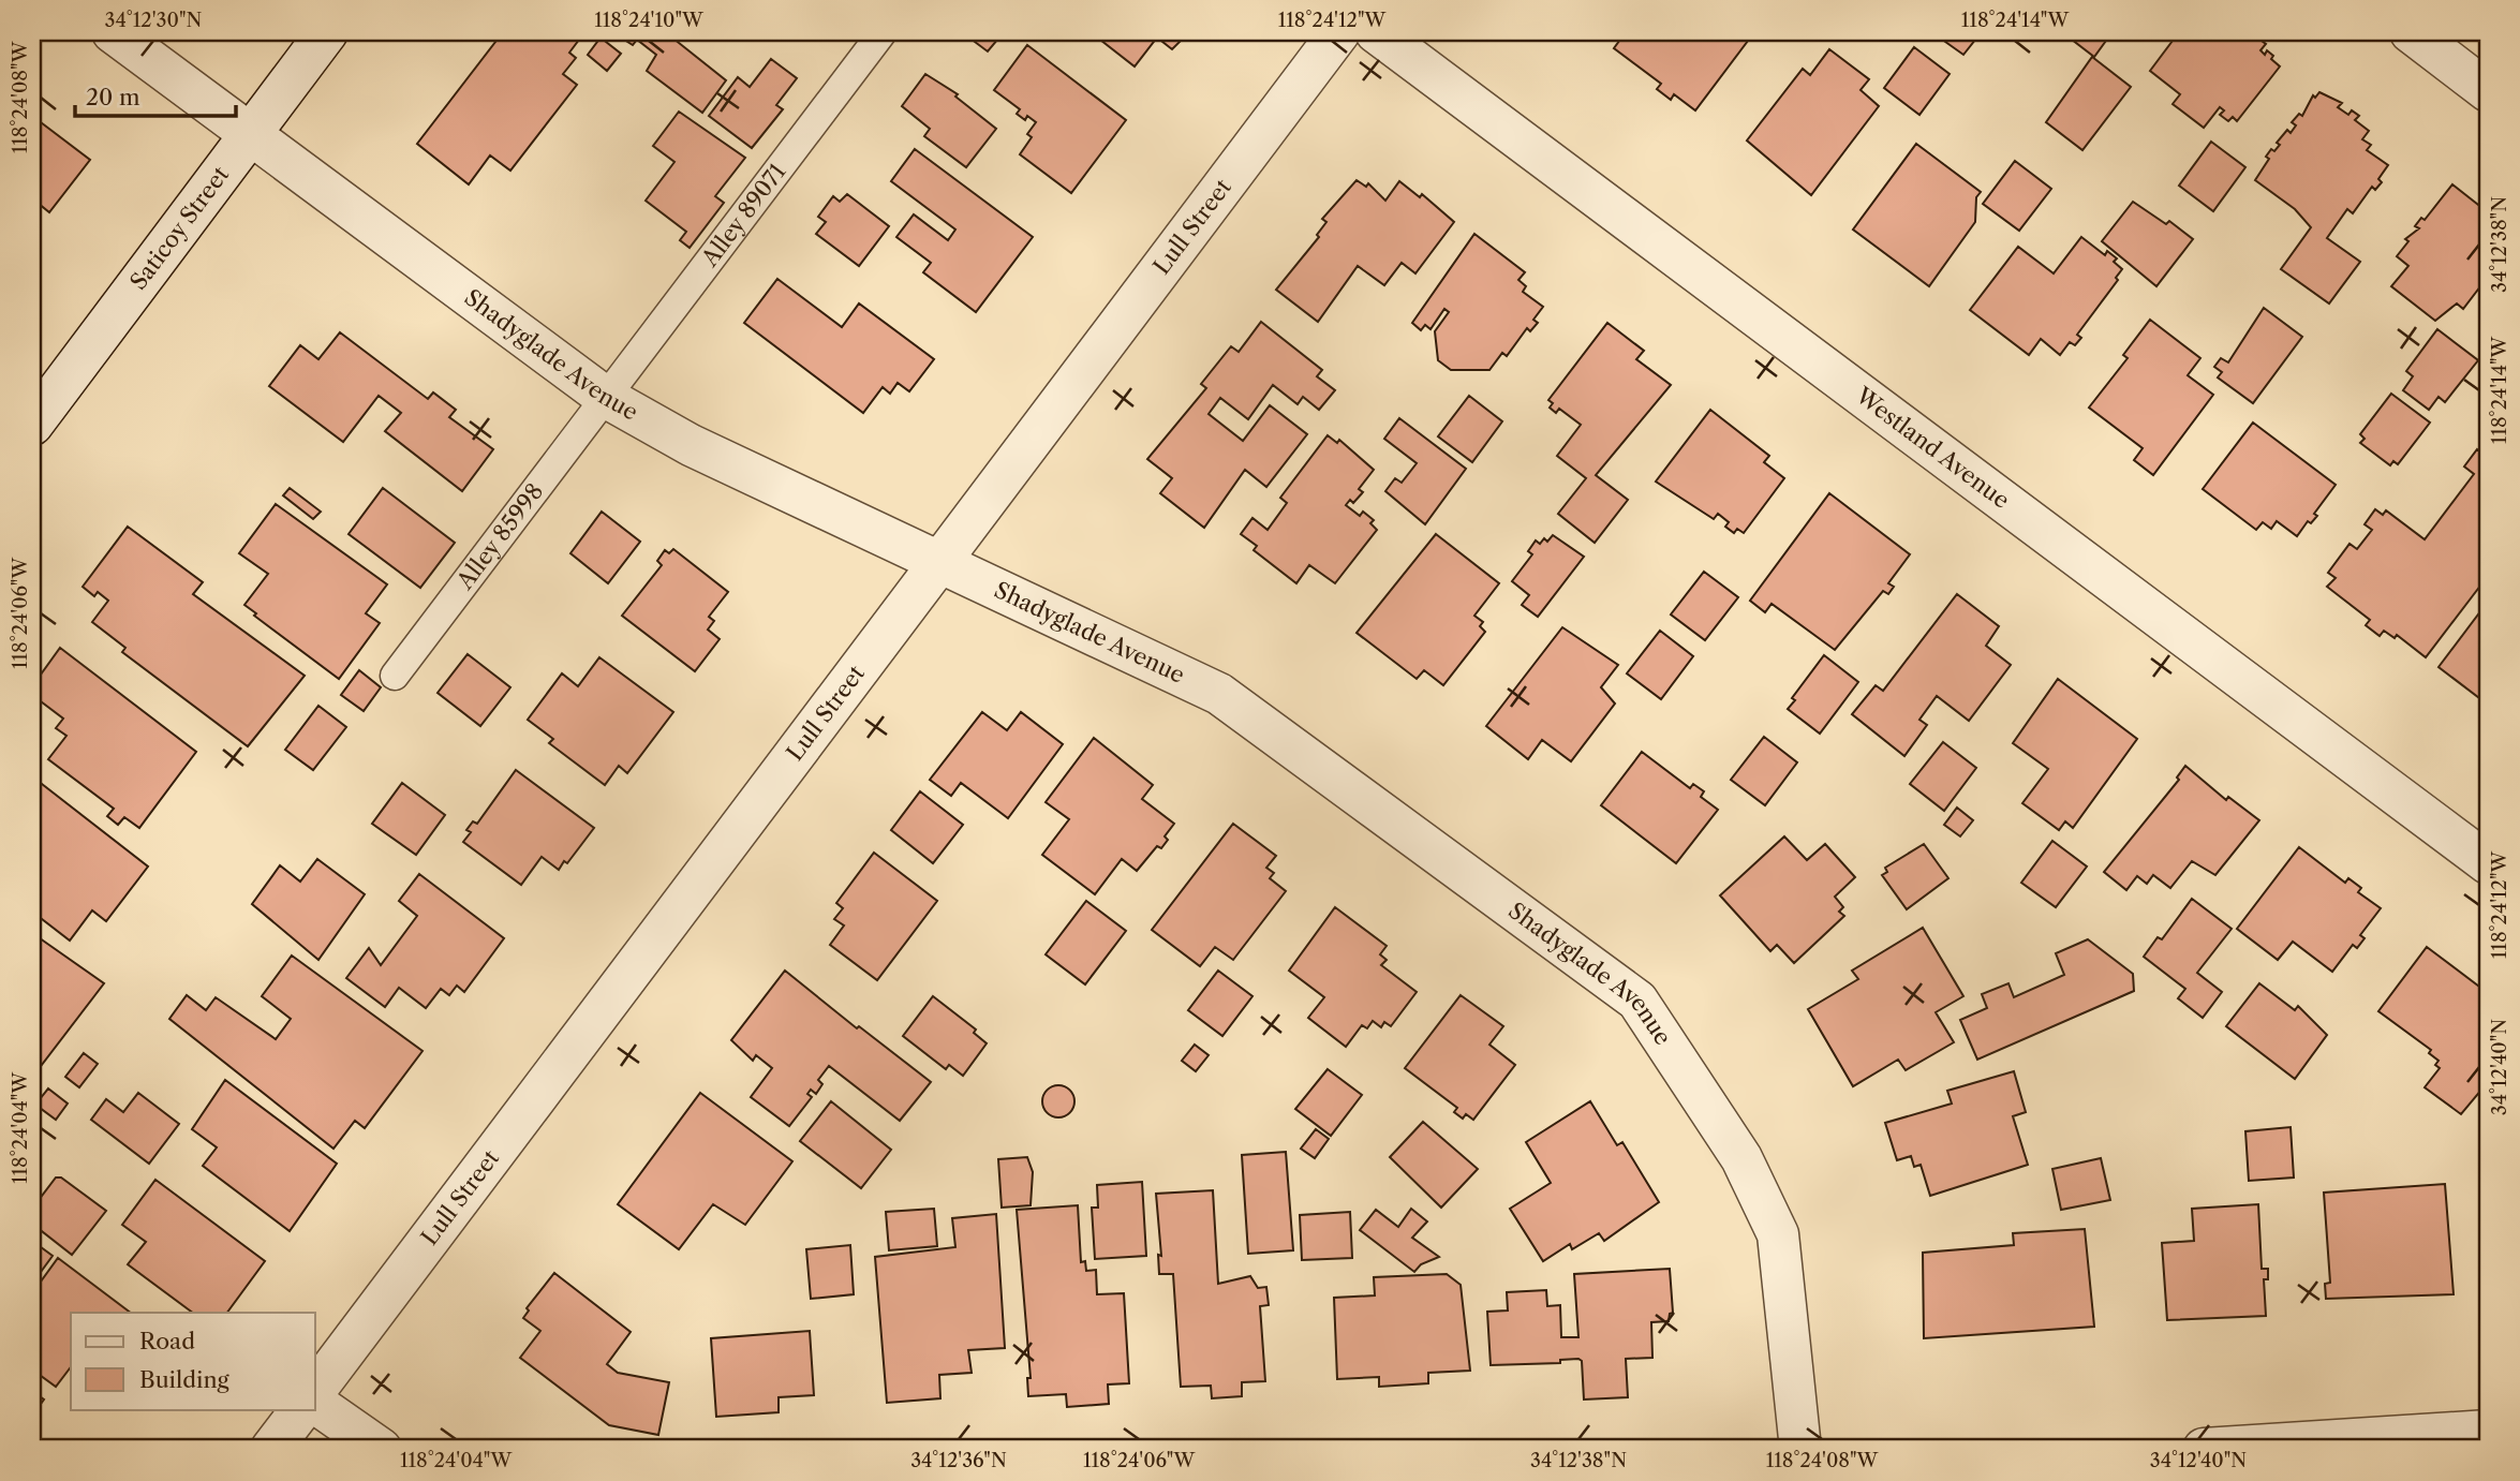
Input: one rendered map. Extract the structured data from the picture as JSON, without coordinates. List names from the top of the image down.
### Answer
{
  "streets": {
    "street": [
      "Lull Street",
      "Saticoy Street",
      "Shadyglade Avenue",
      "Westland Avenue"
    ],
    "lane": ["Alley 89071", "Alley 85998"]
  },
  "crossings": [
    ["Alley 89071", "Shadyglade Avenue"],
    ["Alley 89071", "Alley 85998"],
    ["Lull Street", "Shadyglade Avenue"],
    ["Saticoy Street", "Shadyglade Avenue"],
    ["Shadyglade Avenue", "Alley 85998"]
  ],
  "legend": ["Road", "Building"],
  "scale_bar": "20 m",
  "coordinates": [
    "34°12'30\"N",
    "118°24'10\"W",
    "118°24'12\"W",
    "118°24'14\"W",
    "118°24'08\"W",
    "34°12'38\"N",
    "118°24'06\"W",
    "34°12'40\"N",
    "118°24'04\"W",
    "34°12'36\"N"
  ]
}
